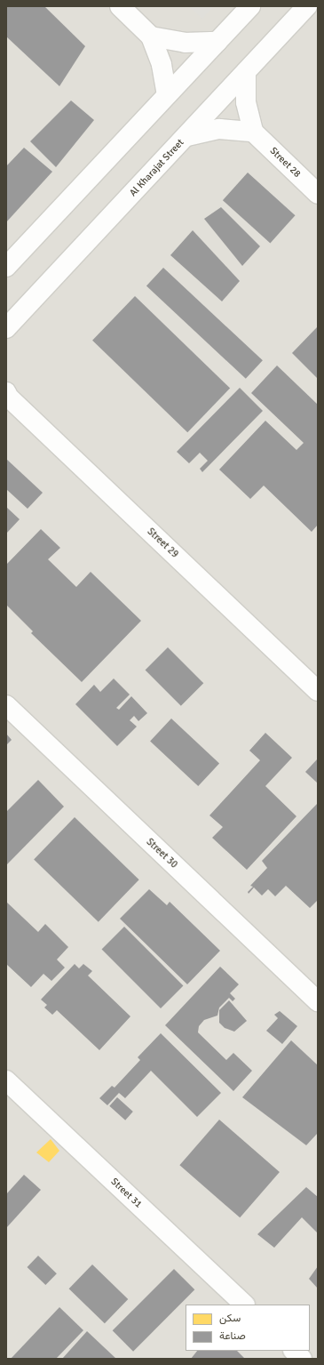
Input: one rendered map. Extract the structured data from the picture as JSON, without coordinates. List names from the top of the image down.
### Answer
{
  "streets": {
    "street": [
      "Street 28",
      "Al Kharajat Street",
      "Street 29",
      "Street 30",
      "Street 31"
    ]
  },
  "legend": ["سكن", "صناعة"]
}
